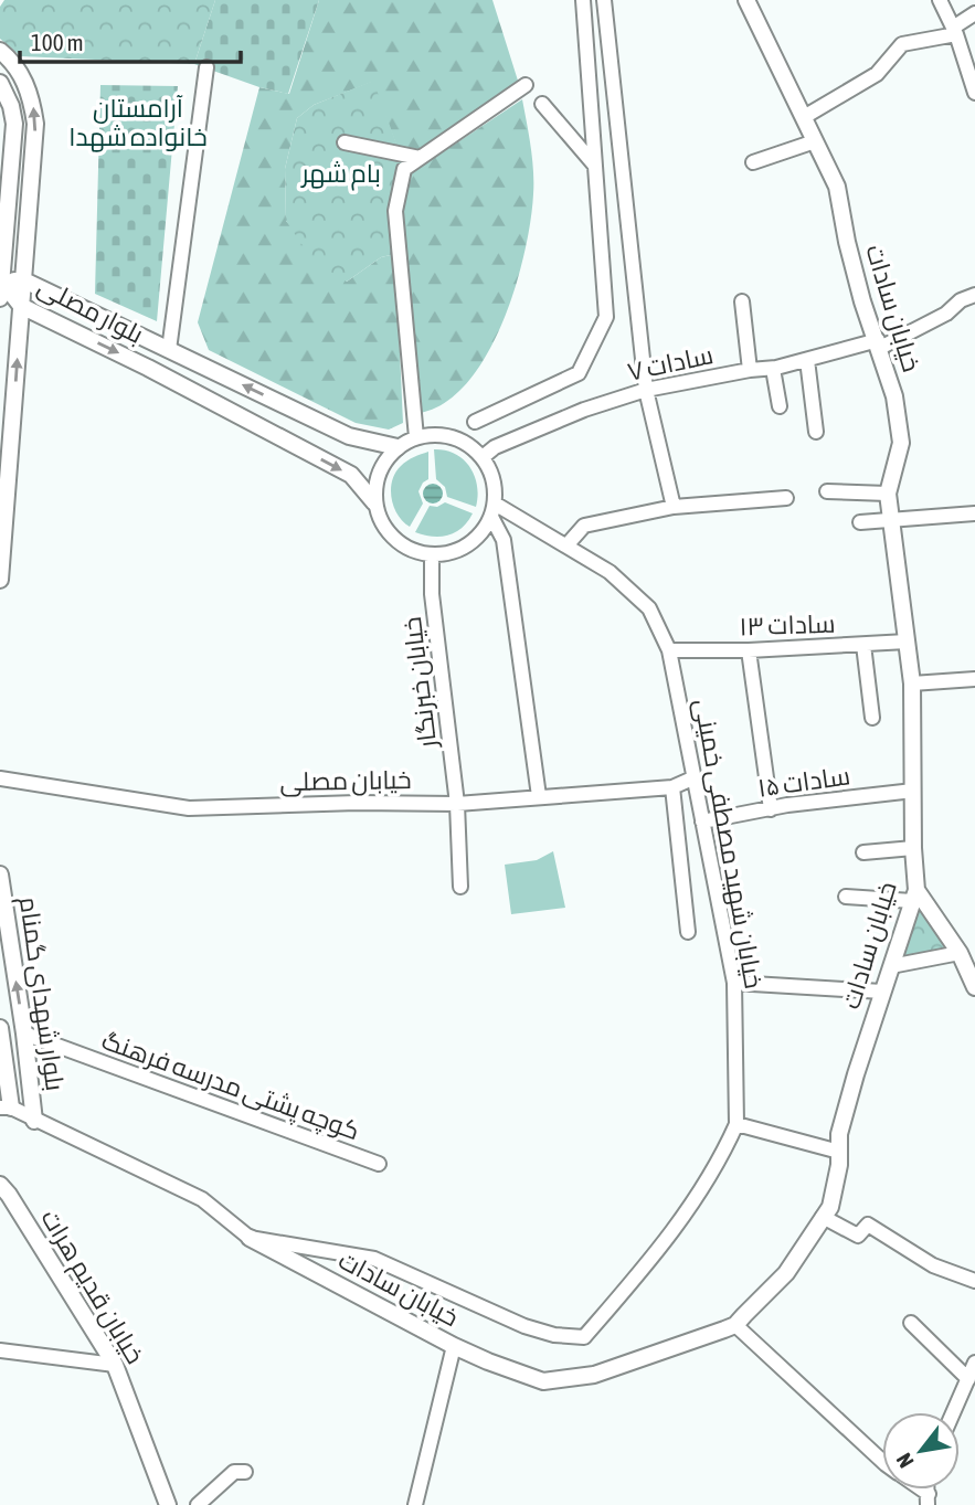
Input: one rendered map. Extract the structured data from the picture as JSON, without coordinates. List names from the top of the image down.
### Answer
{
  "streets": {
    "street": [
      "خیابان سادات",
      "بلوار مصلی",
      "سادات ۷",
      "سادات ۱۳",
      "خیابان خبرنگار",
      "خیابان مصلی",
      "سادات ۱۵",
      "خیابان شهید مصطفی خمینی",
      "بلوار شهدای گمنام",
      "کوچه پشتی مدرسه فرهنگ",
      "خیابان قدیم هرات"
    ]
  },
  "crossings": [
    ["خیابان سادات", "سادات ۷"],
    ["خیابان سادات", "سادات ۱۳"],
    ["خیابان سادات", "سادات ۱۵"],
    ["خیابان سادات", "خیابان شهید مصطفی خمینی"],
    ["بلوار مصلی", "سادات ۷"],
    ["بلوار مصلی", "خیابان خبرنگار"],
    ["بلوار مصلی", "خیابان شهید مصطفی خمینی"],
    ["سادات ۷", "خیابان خبرنگار"],
    ["سادات ۷", "خیابان شهید مصطفی خمینی"],
    ["سادات ۱۳", "خیابان شهید مصطفی خمینی"],
    ["خیابان خبرنگار", "خیابان مصلی"],
    ["خیابان خبرنگار", "خیابان شهید مصطفی خمینی"],
    ["خیابان مصلی", "خیابان شهید مصطفی خمینی"],
    ["سادات ۱۵", "خیابان شهید مصطفی خمینی"],
    ["خیابان شهید مصطفی خمینی", "بلوار شهدای گمنام"],
    ["بلوار شهدای گمنام", "کوچه پشتی مدرسه فرهنگ"]
  ],
  "one_way": ["بلوار شهدای گمنام"],
  "parks": ["آرامستان خانواده شهدا", "بام شهر"],
  "scale_bar": "100 m",
  "north": "bottom left"
}
